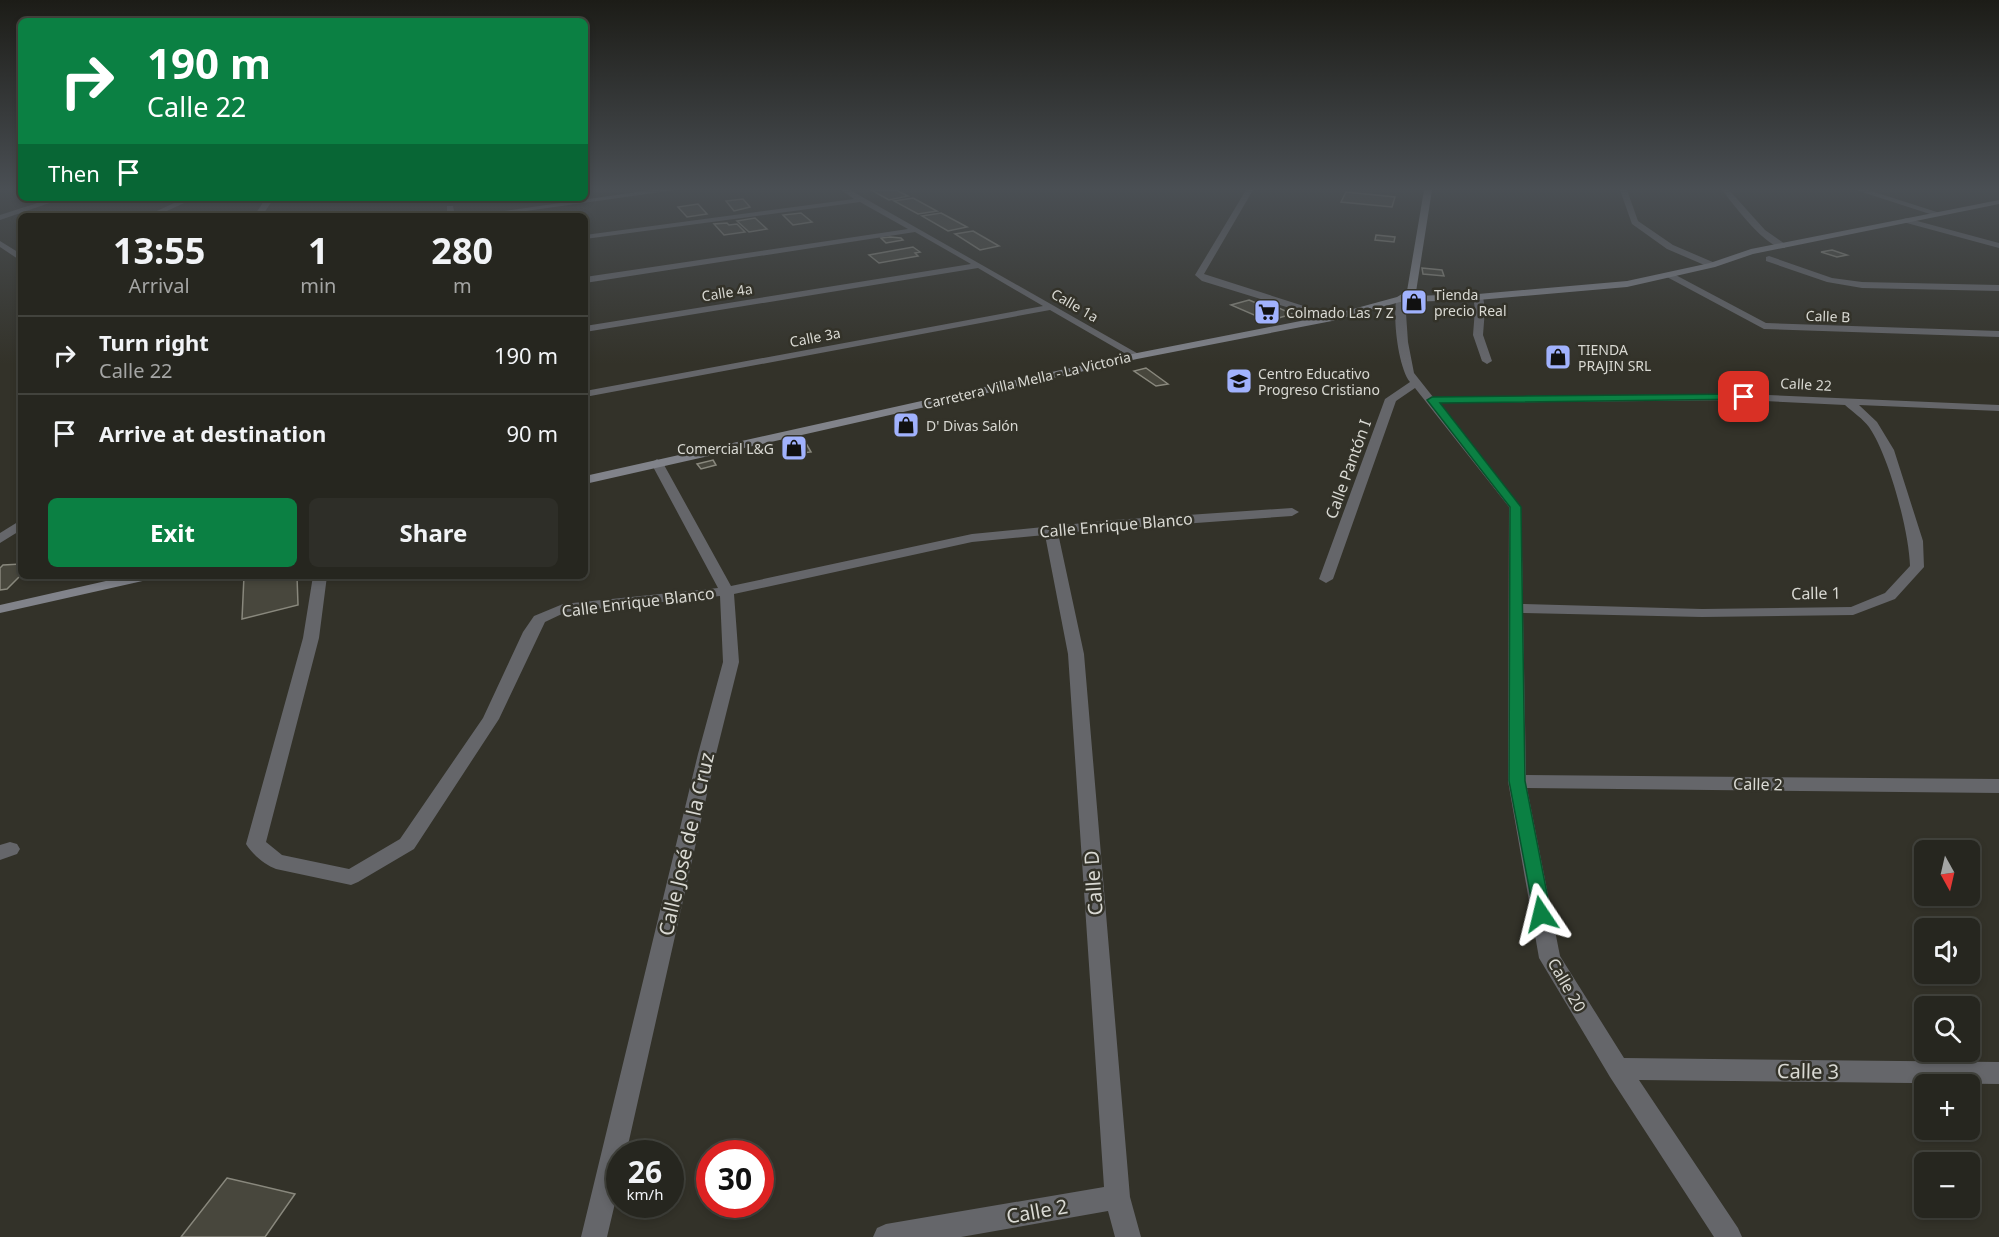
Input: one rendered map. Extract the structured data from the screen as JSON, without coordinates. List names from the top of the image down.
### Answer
{
  "streets": {
    "main road": ["Carretera Villa Mella - La Victoria"],
    "street": [
      "Calle 4a",
      "Calle 1a",
      "Calle B",
      "Calle 3a",
      "Calle 22",
      "Calle Pantón I",
      "Calle Enrique Blanco",
      "Calle 1",
      "Calle 2",
      "Calle José de la Cruz",
      "Calle D",
      "Calle 20",
      "Calle 3"
    ]
  },
  "crossings": [
    ["Calle 4a", "Calle 1a"],
    ["Calle 1a", "Calle 3a"],
    ["Calle 1a", "Carretera Villa Mella - La Victoria"],
    ["Calle B", "Carretera Villa Mella - La Victoria"],
    ["Carretera Villa Mella - La Victoria", "Calle José de la Cruz"],
    ["Carretera Villa Mella - La Victoria", "Calle 20"],
    ["Calle 22", "Calle 1"],
    ["Calle 22", "Calle 20"],
    ["Calle Pantón I", "Calle 20"],
    ["Calle Enrique Blanco", "Calle José de la Cruz"],
    ["Calle Enrique Blanco", "Calle D"],
    ["Calle 1", "Calle 20"],
    ["Calle 2", "Calle D"],
    ["Calle 2", "Calle 20"],
    ["Calle 20", "Calle 3"]
  ],
  "places": {
    "shop": [
      "Tienda precio Real",
      "TIENDA PRAJIN SRL",
      "D' Divas Salón",
      "Comercial L&G"
    ],
    "supermarket": ["Colmado Las 7 Z"],
    "school or university": ["Centro Educativo Progreso Cristiano"]
  },
  "north": "bottom",
  "page": {
    "turn": ["190 m", "Calle 22"],
    "then": "Then",
    "eta": [
      "13:55",
      "Arrival",
      "1",
      "min",
      "280",
      "m"
    ],
    "list": [
      {
        "name": "Turn right",
        "note": "Calle 22",
        "value": "190 m"
      },
      {
        "name": "Arrive at destination",
        "value": "90 m"
      }
    ],
    "buttons": ["Exit", "Share"],
    "map_buttons": ["+", "−"],
    "speed": "26 km/h",
    "limit": "30"
  }
}
